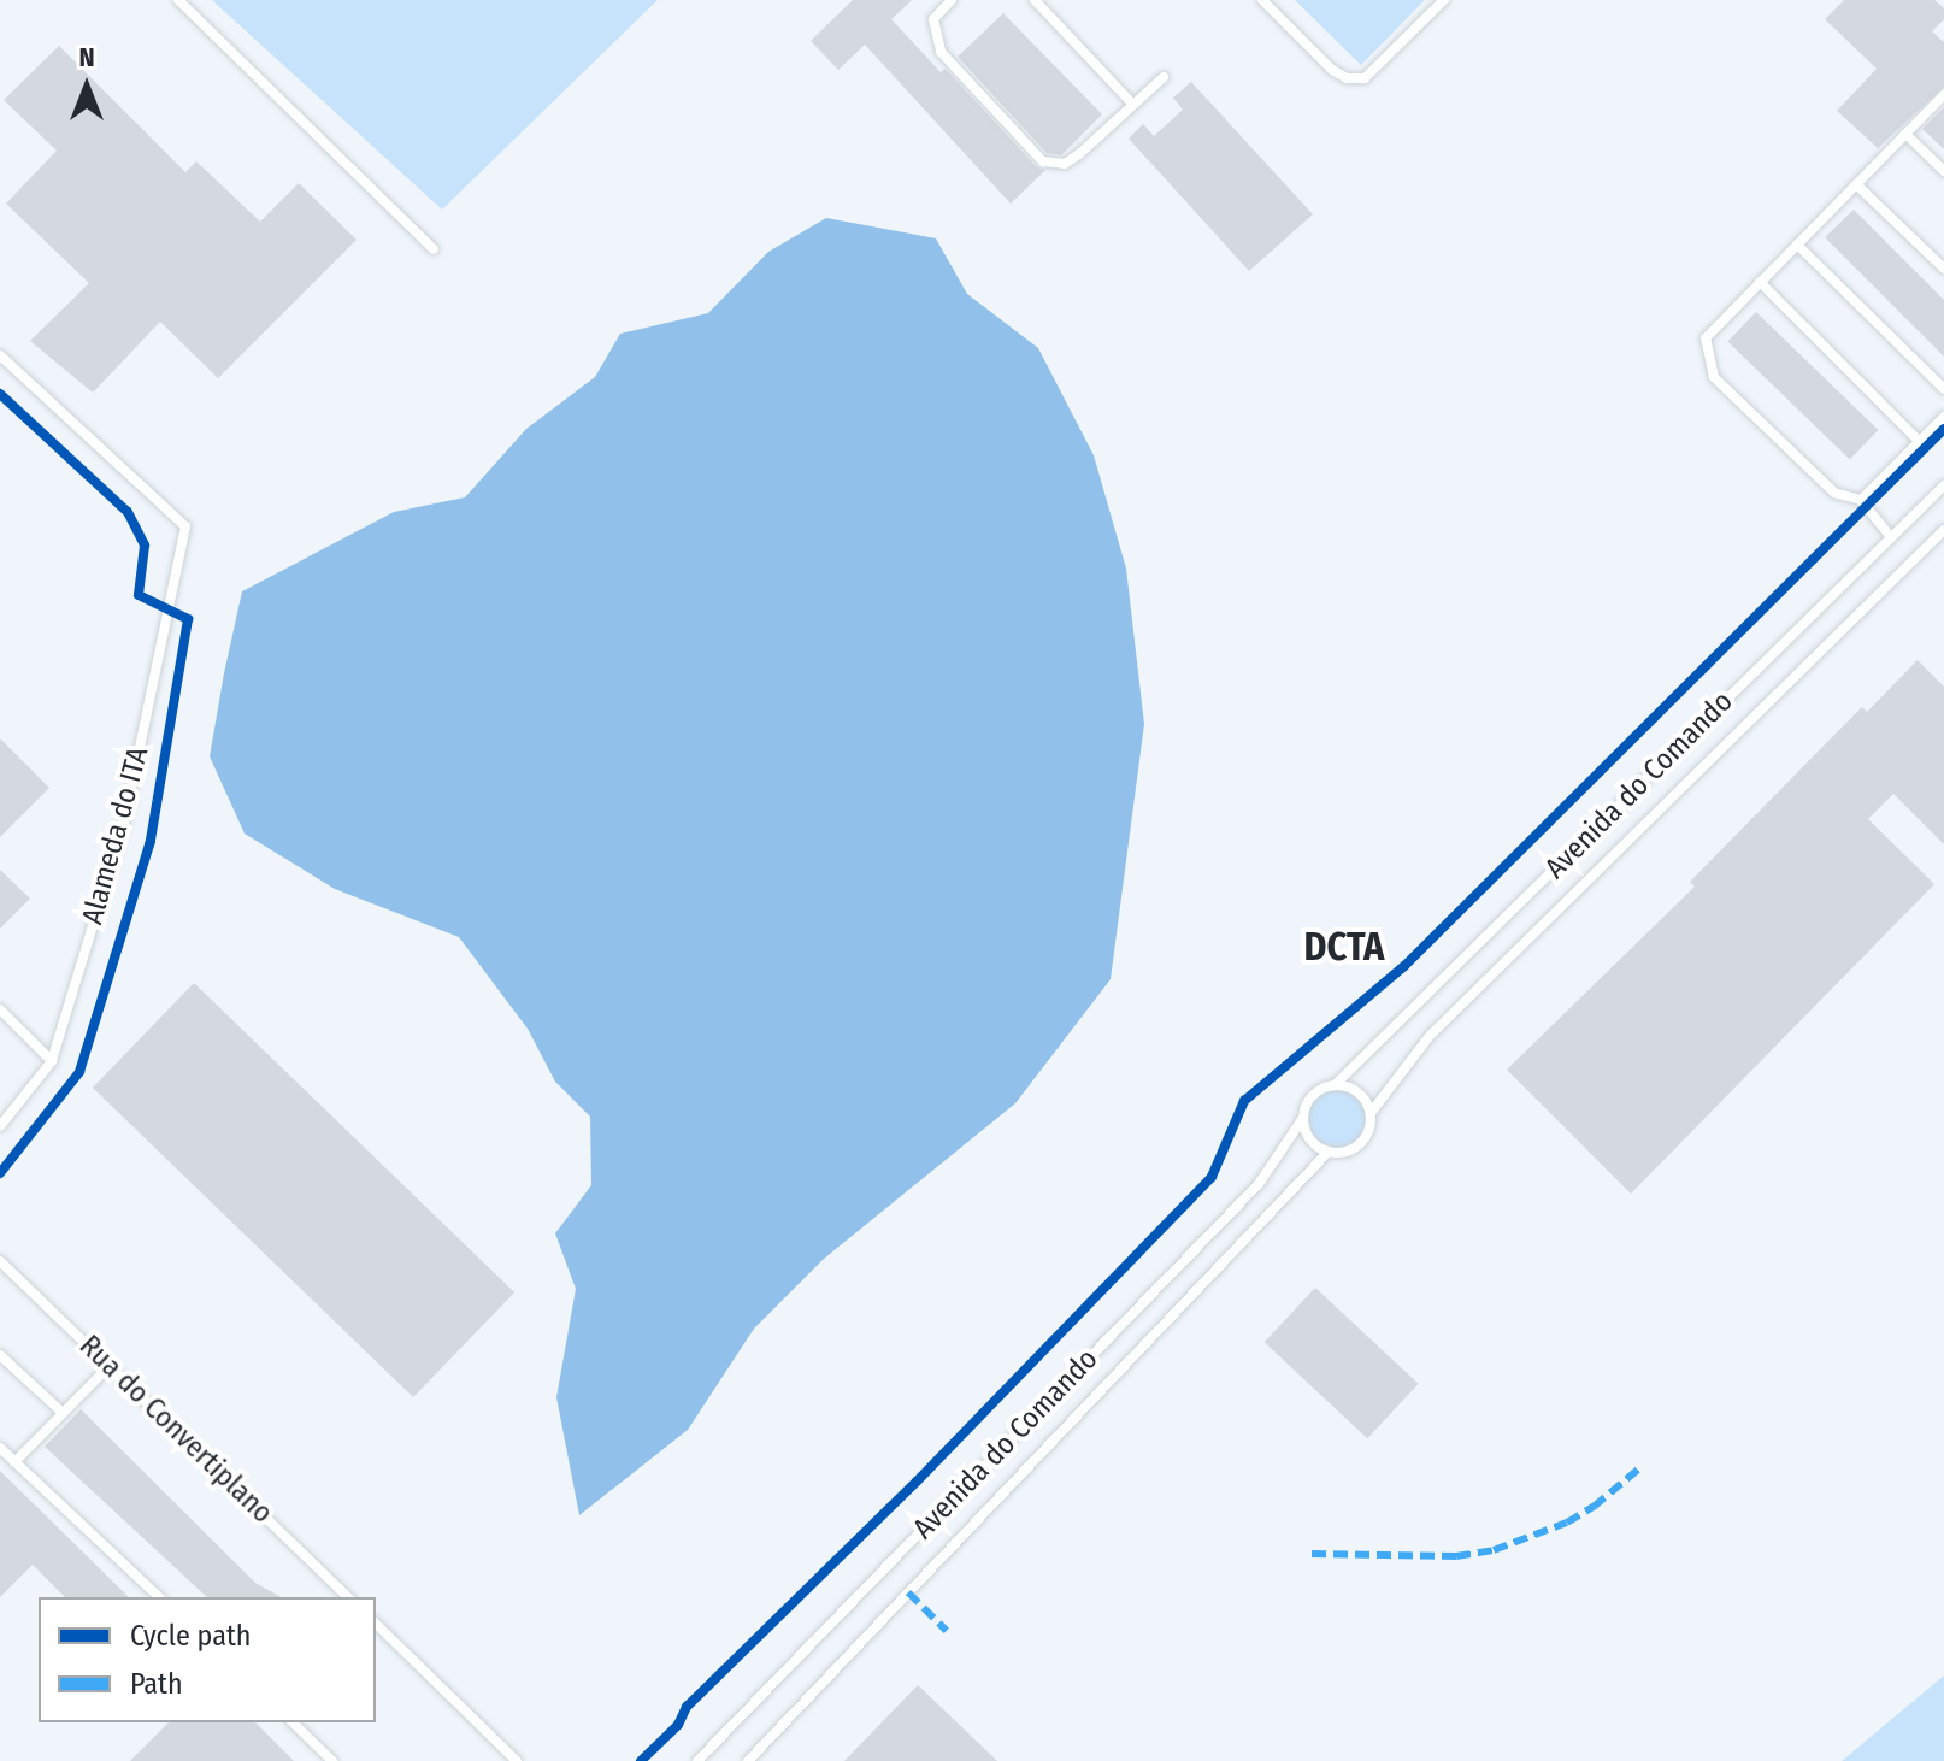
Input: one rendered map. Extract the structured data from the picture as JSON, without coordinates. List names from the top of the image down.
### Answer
{
  "streets": {
    "lane": ["Avenida do Comando", "Alameda do ITA", "Rua do Convertiplano"]
  },
  "districts": ["DCTA"],
  "legend": ["Cycle path", "Path"],
  "north": "top"
}
